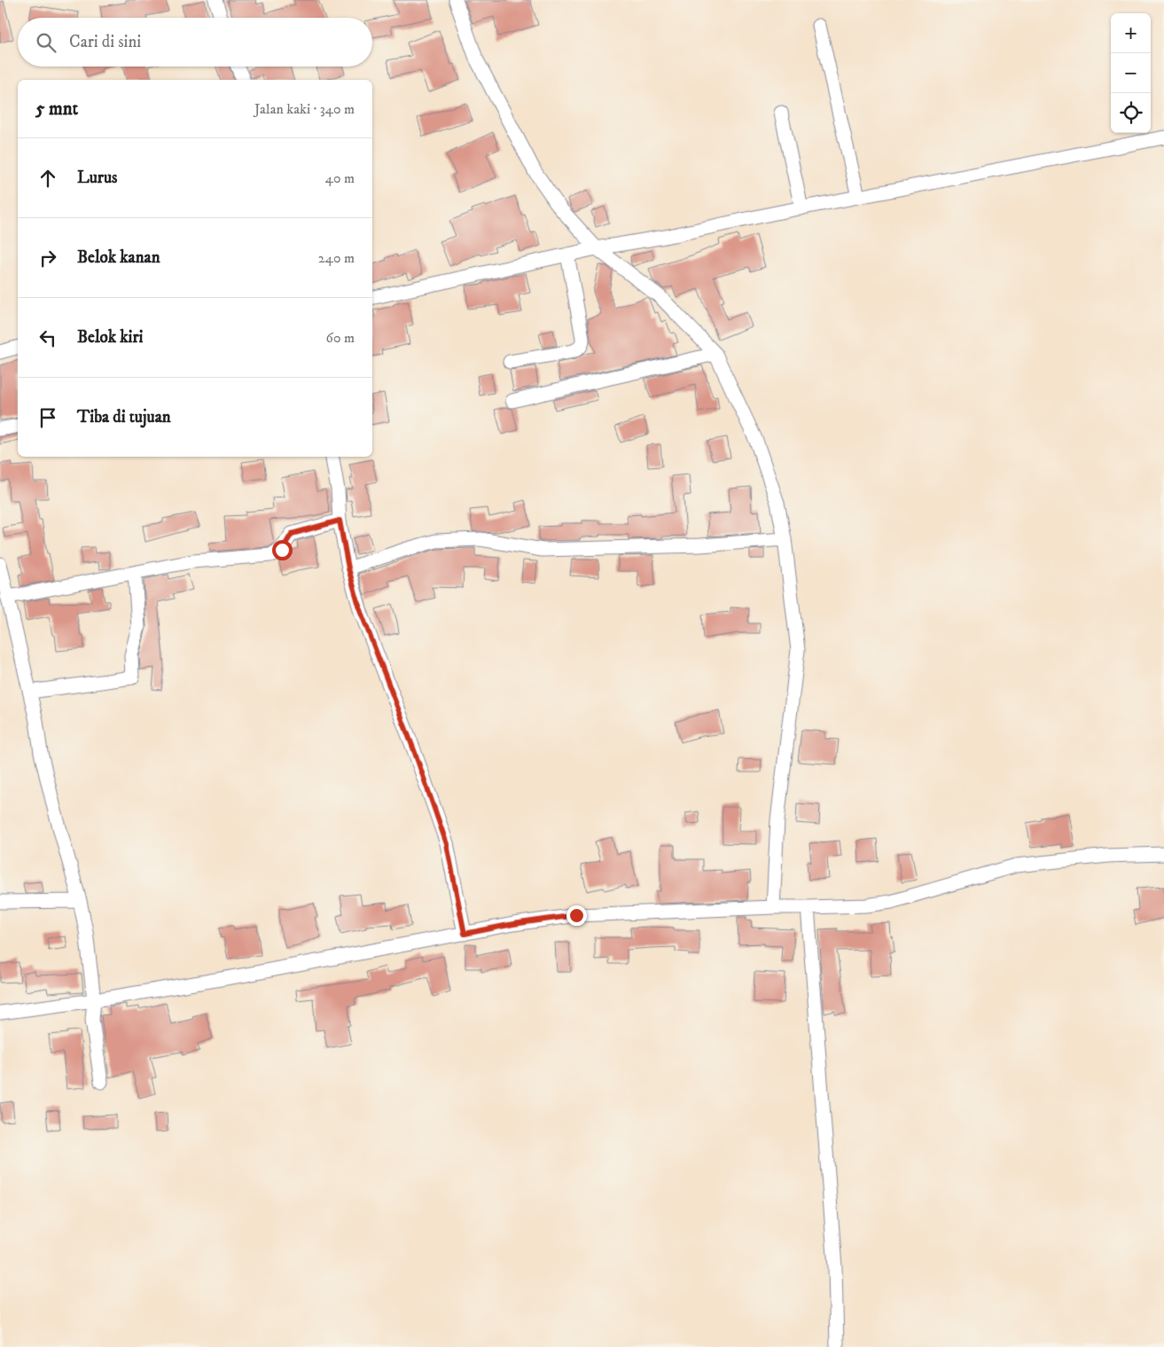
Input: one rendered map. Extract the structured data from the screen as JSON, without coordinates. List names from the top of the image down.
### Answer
{
  "page": {
    "map_buttons": ["+", "−"],
    "search": "Cari di sini",
    "heading": ["5 mnt", "Jalan kaki · 340 m"],
    "list": [
      ["Lurus", "40 m"],
      ["Belok kanan", "240 m"],
      ["Belok kiri", "60 m"],
      "Tiba di tujuan"
    ]
  }
}
